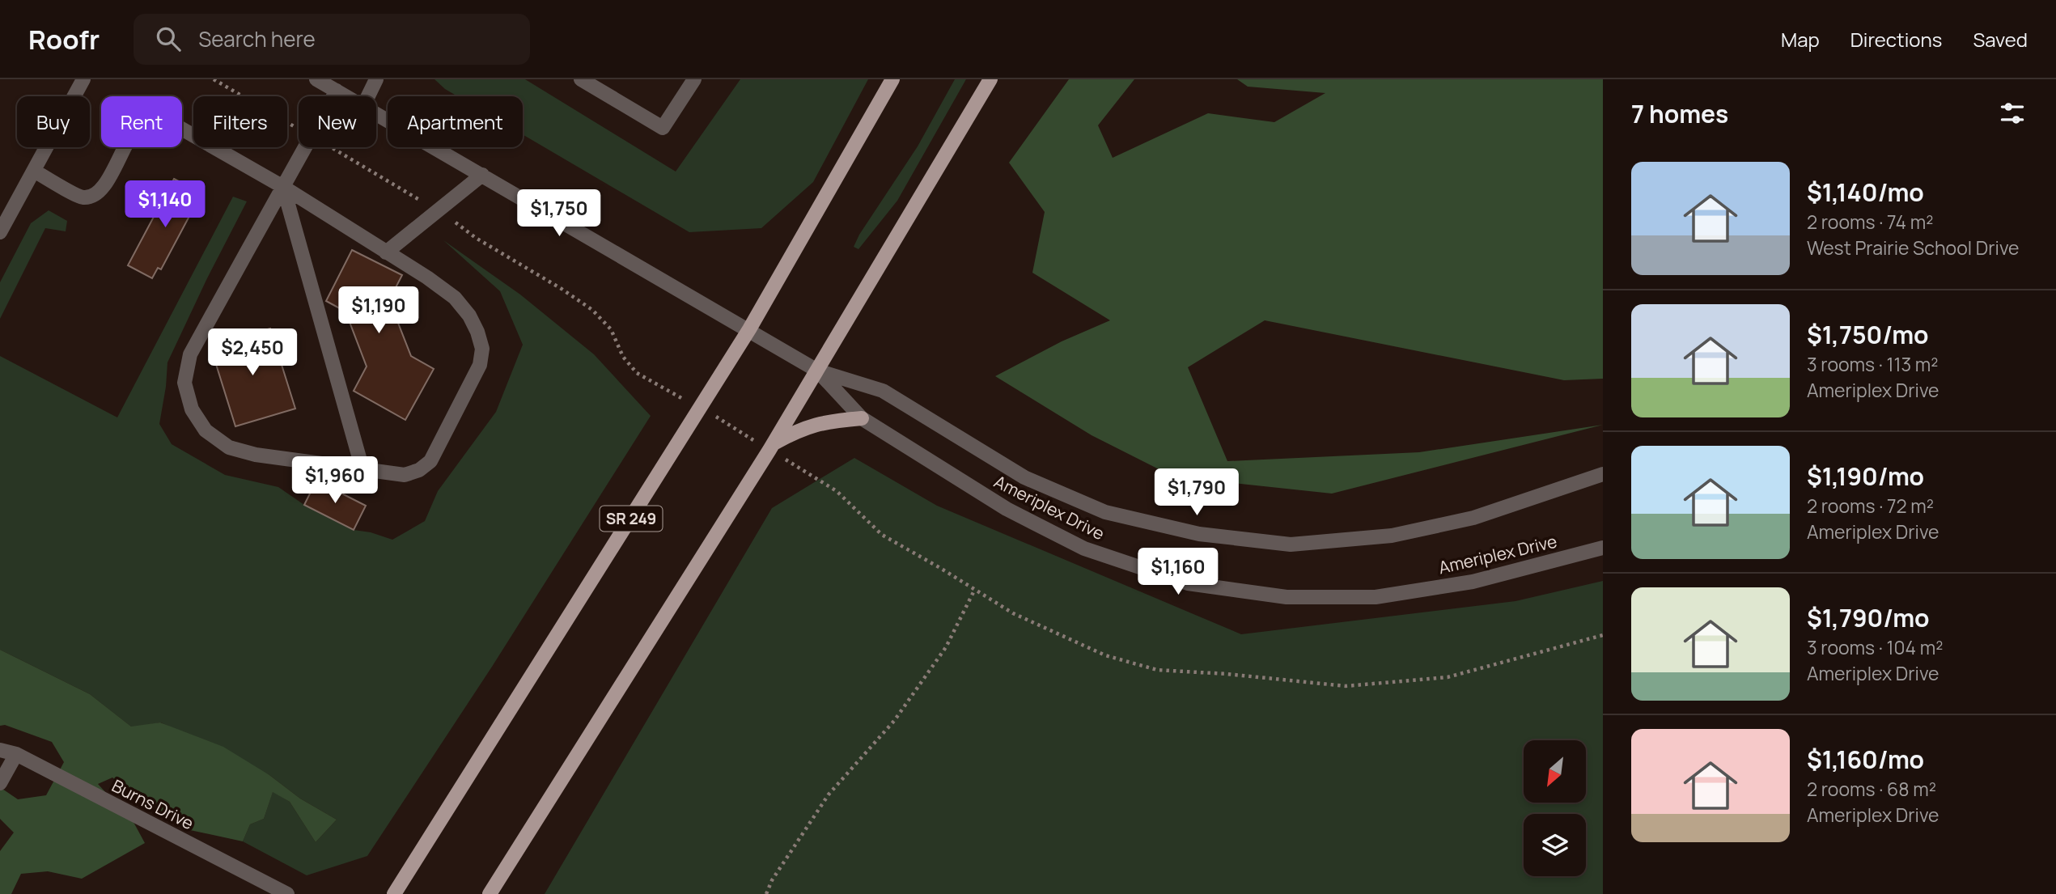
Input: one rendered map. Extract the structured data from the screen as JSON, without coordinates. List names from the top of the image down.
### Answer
{
  "streets": {
    "main road": ["SR 249"],
    "street": ["Ameriplex Drive", "Burns Drive"]
  },
  "crossings": [
    ["Ameriplex Drive", "SR 249"]
  ],
  "north": "bottom left",
  "page": {
    "header": "Roofr",
    "search": "Search here",
    "nav": ["Map", "Directions", "Saved"],
    "heading": "7 homes",
    "chip": [
      "Buy",
      "Rent",
      "Filters",
      "New",
      "Apartment"
    ],
    "list": [
      {
        "name": "$1,140/mo",
        "note": "2 rooms · 74 m² · West Prairie School Drive"
      },
      {
        "name": "$1,750/mo",
        "note": "3 rooms · 113 m² · Ameriplex Drive"
      },
      {
        "name": "$1,190/mo",
        "note": "2 rooms · 72 m² · Ameriplex Drive"
      },
      {
        "name": "$1,790/mo",
        "note": "3 rooms · 104 m² · Ameriplex Drive"
      },
      {
        "name": "$1,160/mo",
        "note": "2 rooms · 68 m² · Ameriplex Drive"
      }
    ],
    "price": [
      "$1,140",
      "$1,750",
      "$1,190",
      "$2,450",
      "$1,960",
      "$1,790",
      "$1,160"
    ]
  }
}
